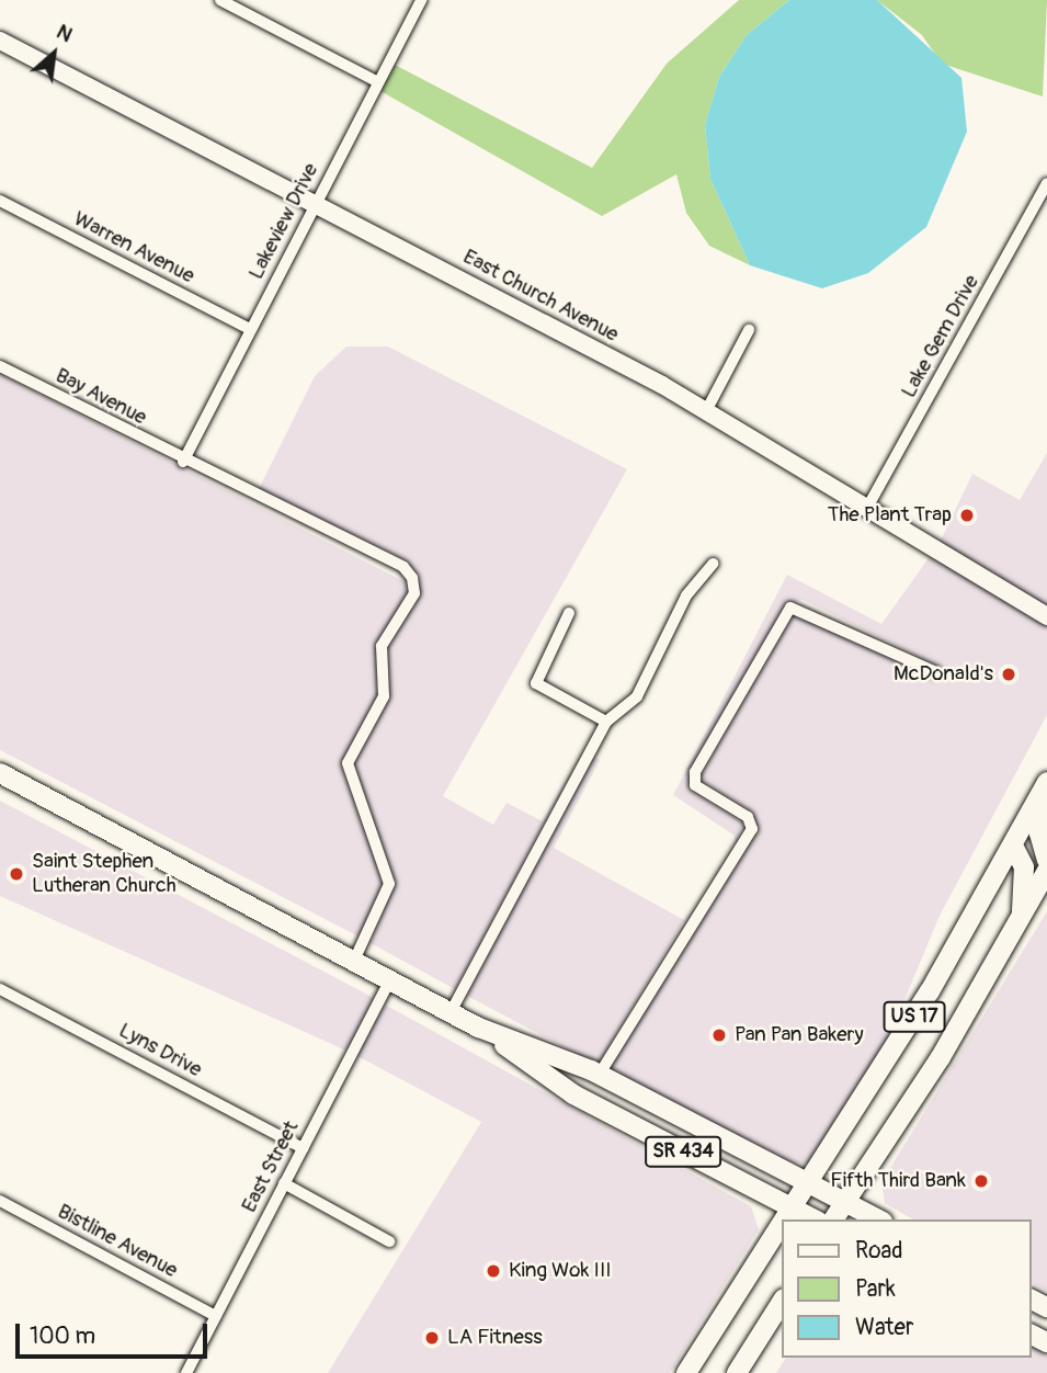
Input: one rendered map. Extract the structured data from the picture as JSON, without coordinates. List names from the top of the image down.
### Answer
{
  "streets": {
    "main road": ["US 17", "SR 434"],
    "street": [
      "Lakeview Drive",
      "Warren Avenue",
      "East Church Avenue",
      "Lake Gem Drive",
      "Bay Avenue",
      "Lyns Drive",
      "East Street",
      "Bistline Avenue"
    ]
  },
  "crossings": [
    ["Lakeview Drive", "Warren Avenue"],
    ["Lakeview Drive", "East Church Avenue"],
    ["Lakeview Drive", "Bay Avenue"],
    ["East Church Avenue", "Lake Gem Drive"],
    ["Bay Avenue", "SR 434"],
    ["US 17", "SR 434"],
    ["Lyns Drive", "East Street"],
    ["SR 434", "East Street"],
    ["East Street", "Bistline Avenue"]
  ],
  "places": [
    "The Plant Trap",
    "McDonald's",
    "Saint Stephen Lutheran Church",
    "Pan Pan Bakery",
    "Fifth Third Bank",
    "King Wok III",
    "LA Fitness"
  ],
  "legend": ["Road", "Park", "Water"],
  "scale_bar": "100 m",
  "north": "top right"
}
